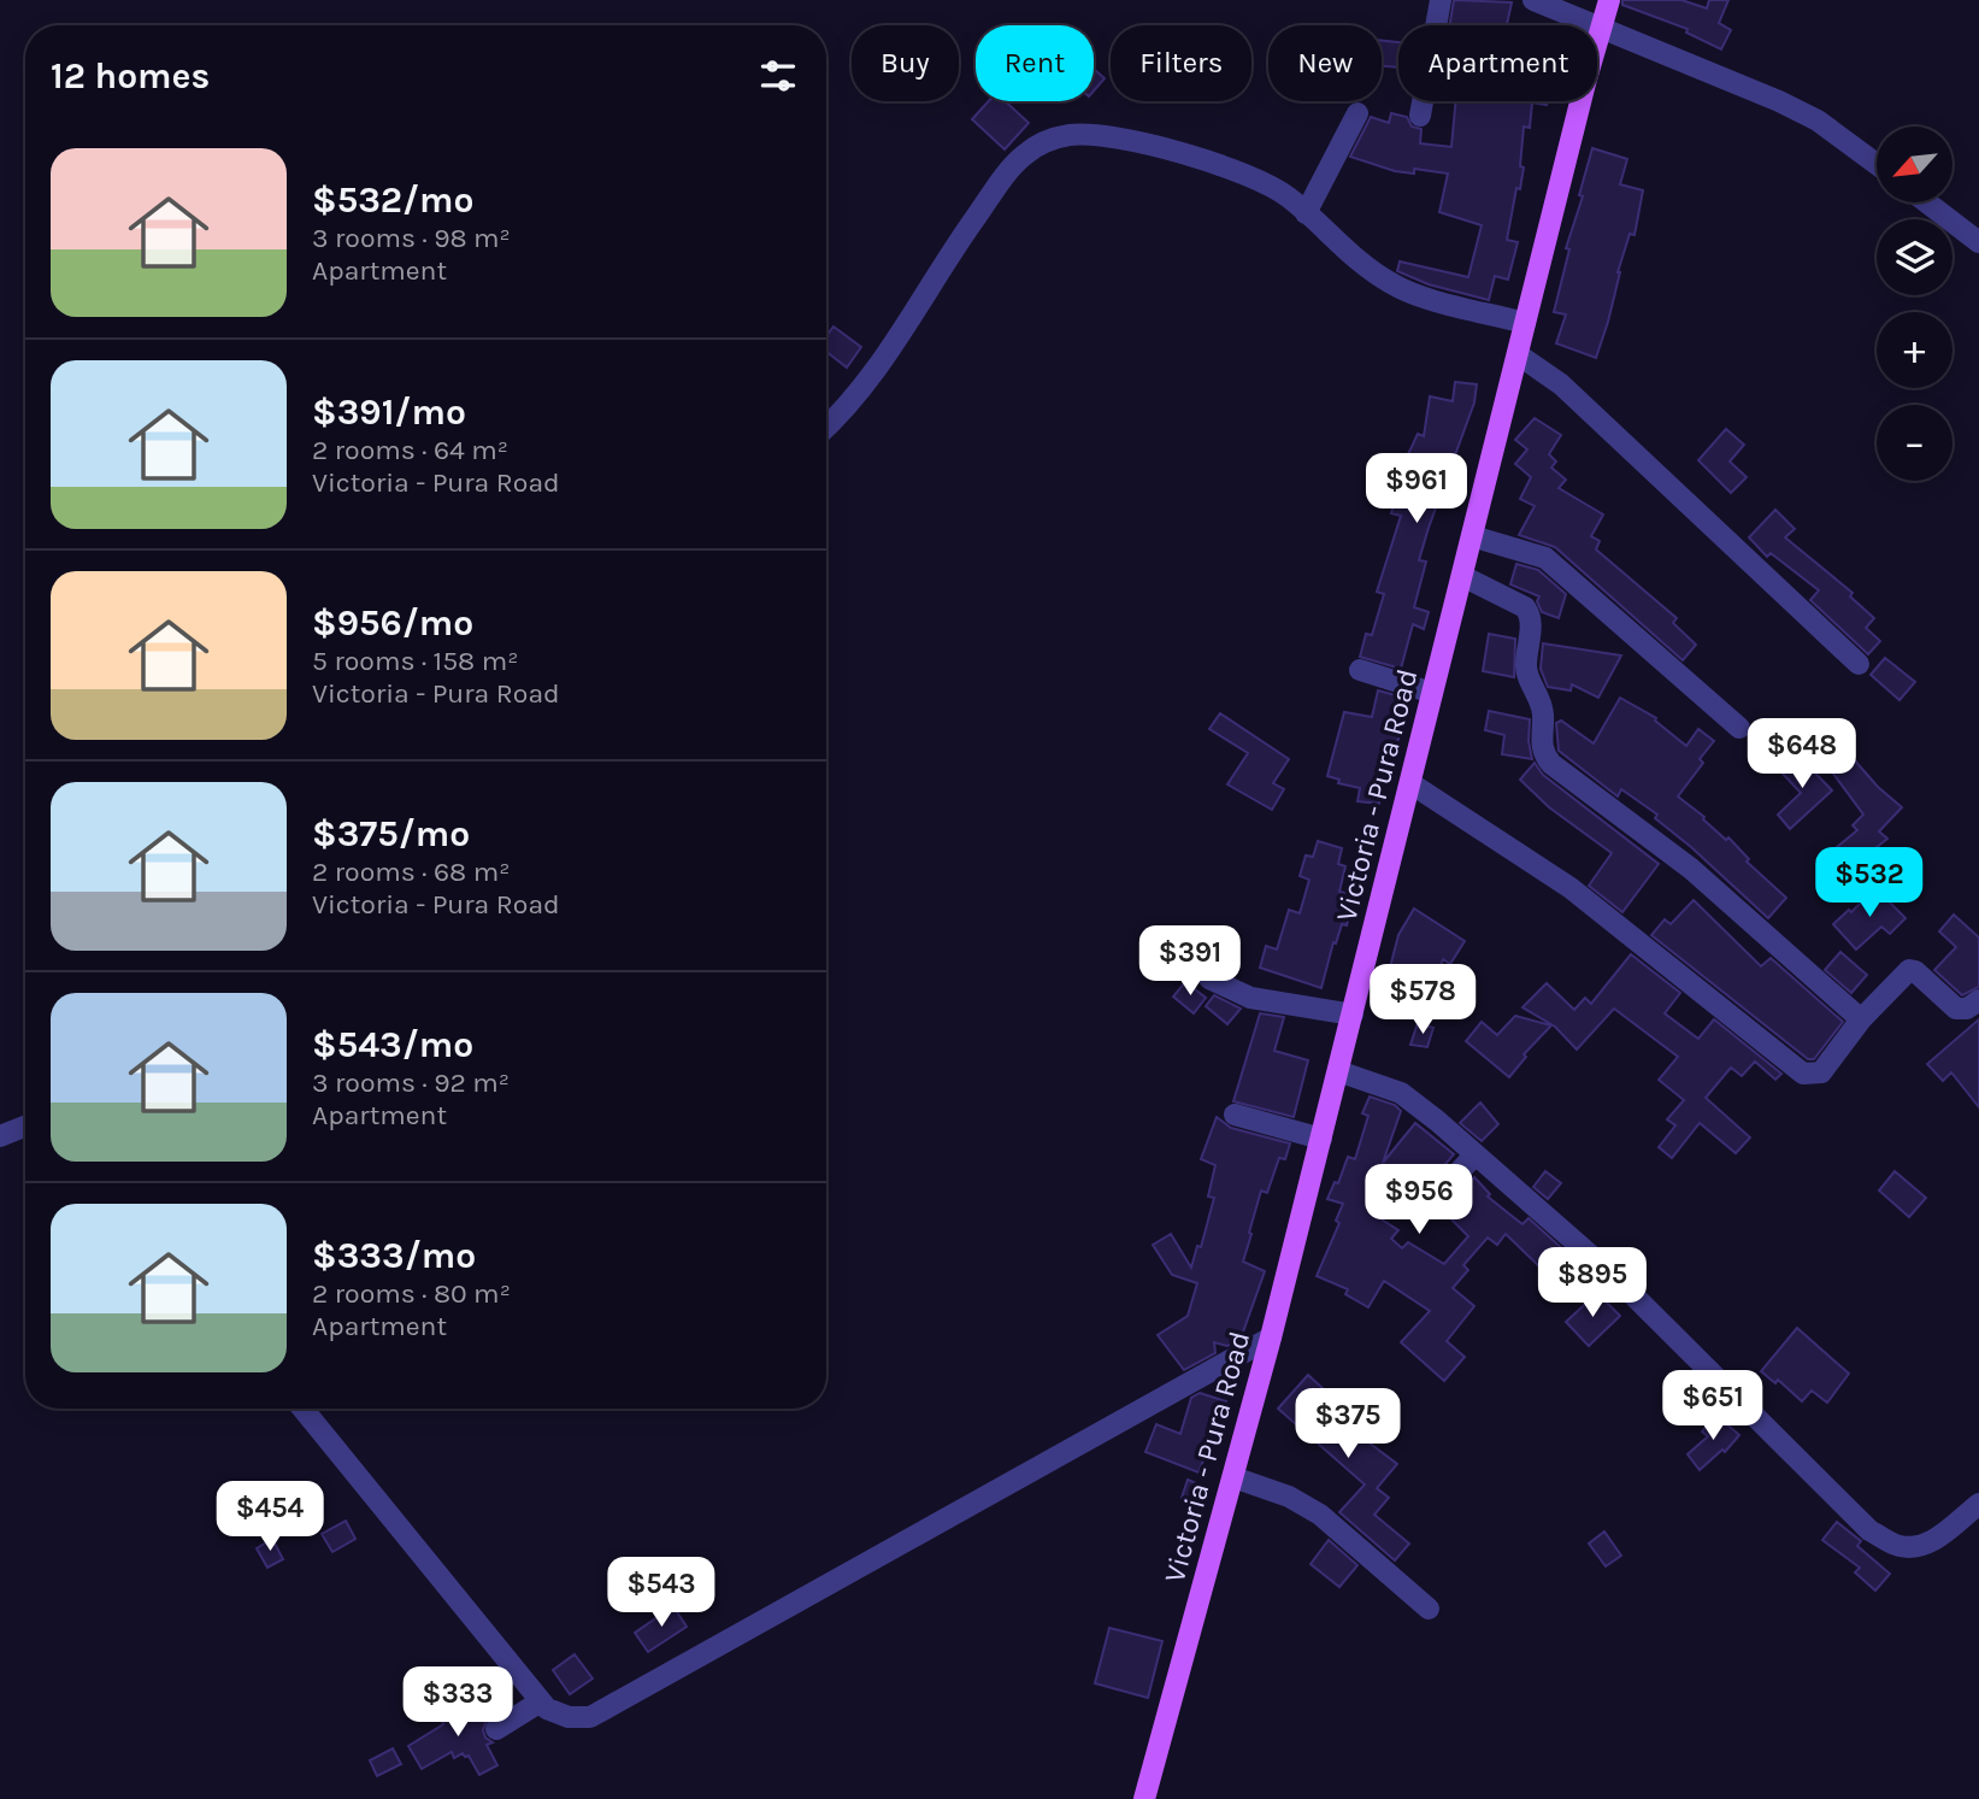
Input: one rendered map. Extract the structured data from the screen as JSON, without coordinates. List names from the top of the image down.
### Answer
{
  "streets": {
    "main road": ["Victoria - Pura Road"]
  },
  "north": "bottom left",
  "page": {
    "chip": [
      "Buy",
      "Rent",
      "Filters",
      "New",
      "Apartment"
    ],
    "heading": "12 homes",
    "map_buttons": ["+", "−"],
    "list": [
      {
        "name": "$532/mo",
        "note": "3 rooms · 98 m² · Apartment"
      },
      {
        "name": "$391/mo",
        "note": "2 rooms · 64 m² · Victoria - Pura Road"
      },
      {
        "name": "$956/mo",
        "note": "5 rooms · 158 m² · Victoria - Pura Road"
      },
      {
        "name": "$375/mo",
        "note": "2 rooms · 68 m² · Victoria - Pura Road"
      },
      {
        "name": "$543/mo",
        "note": "3 rooms · 92 m² · Apartment"
      },
      {
        "name": "$333/mo",
        "note": "2 rooms · 80 m² · Apartment"
      }
    ],
    "price": [
      "$961",
      "$648",
      "$532",
      "$391",
      "$578",
      "$956",
      "$895",
      "$651",
      "$375",
      "$454",
      "$543",
      "$333"
    ]
  }
}
